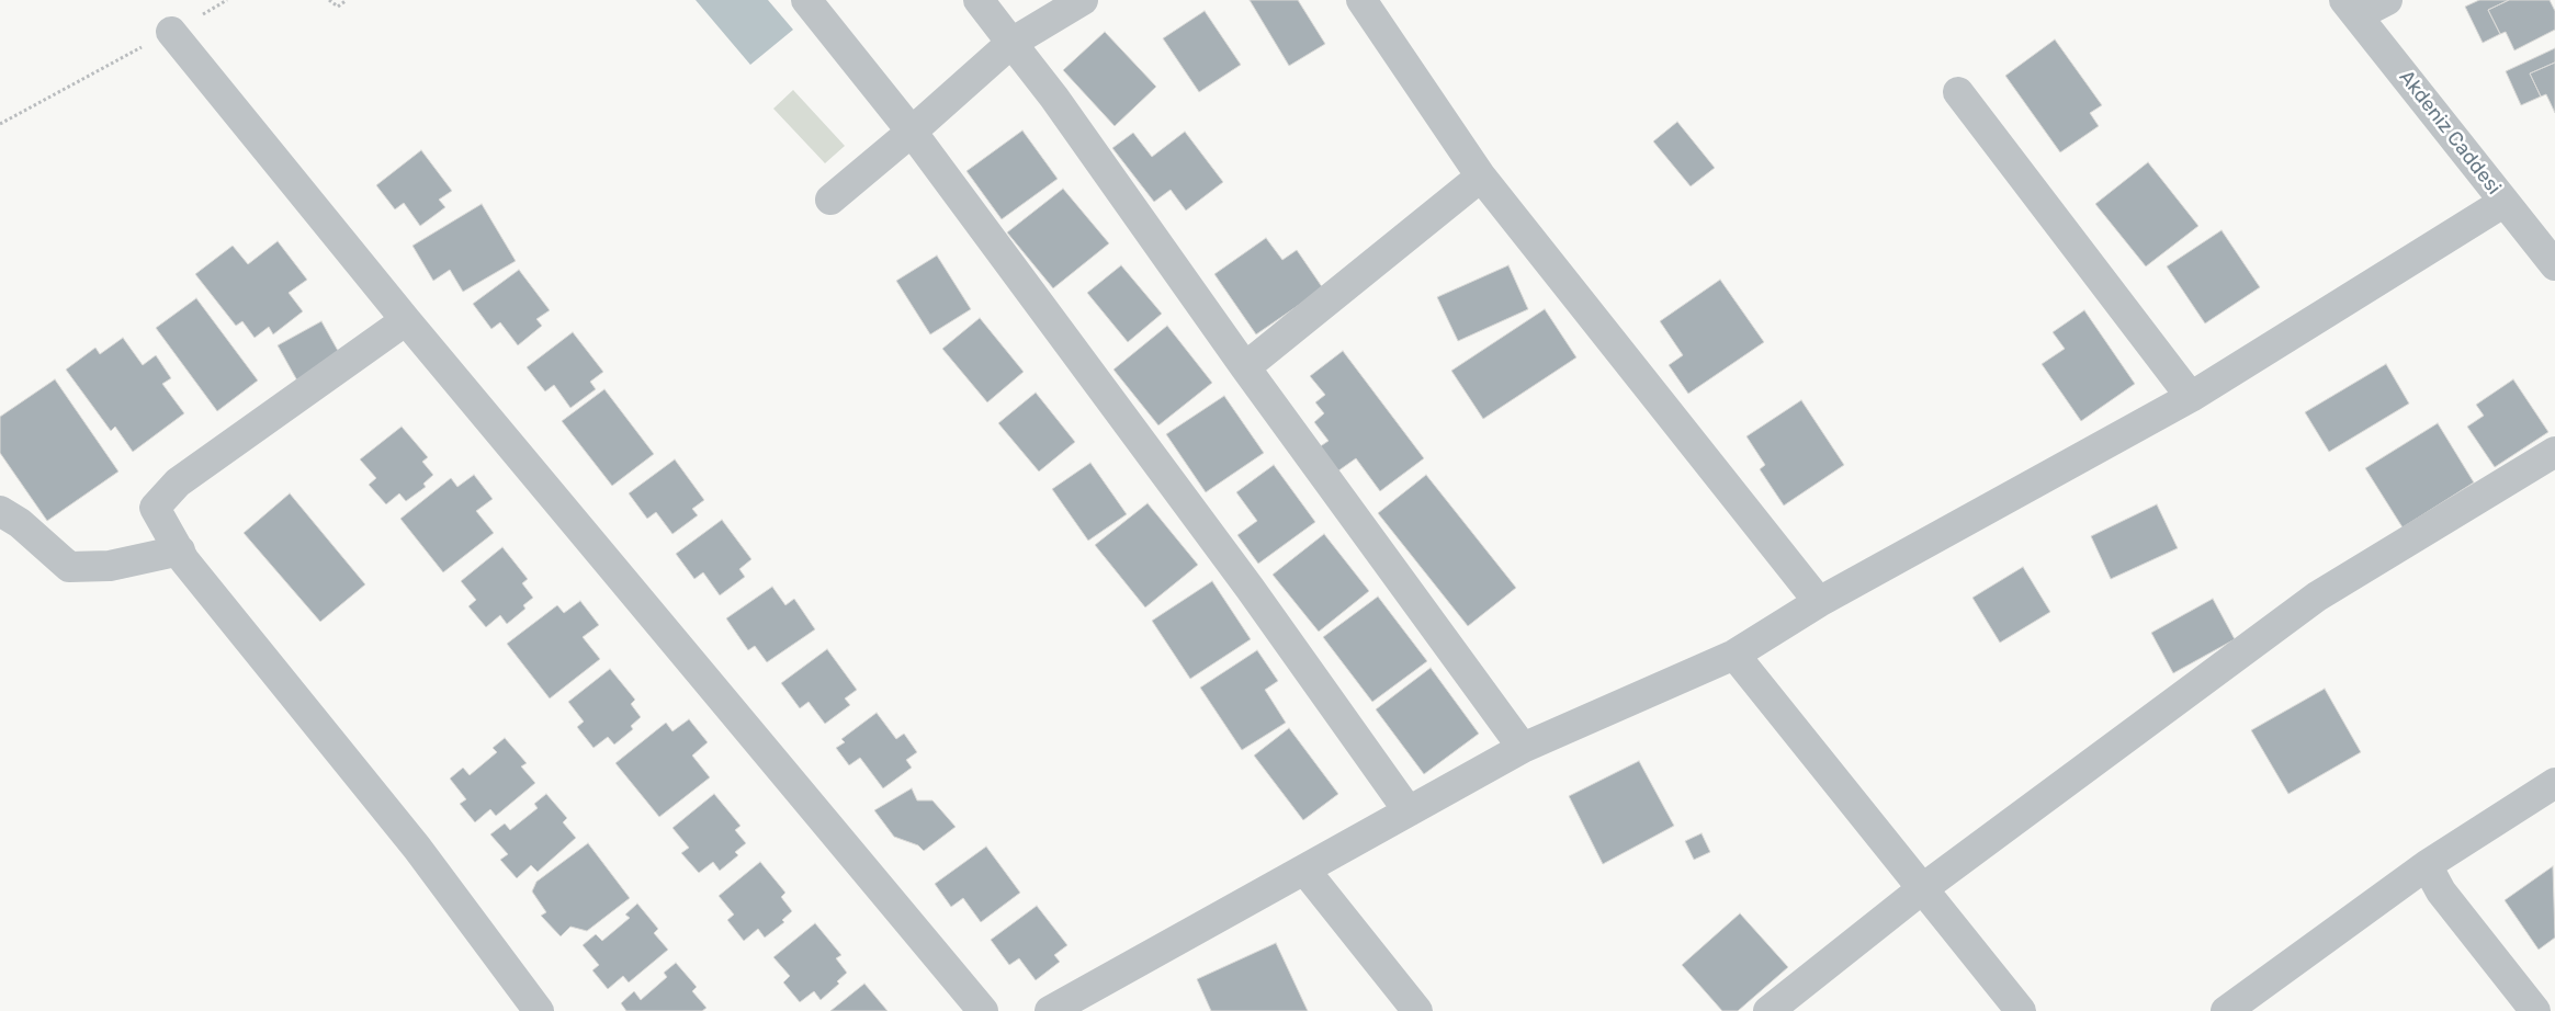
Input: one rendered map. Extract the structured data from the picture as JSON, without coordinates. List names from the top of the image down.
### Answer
{
  "streets": {
    "street": ["Akdeniz Caddesi"]
  }
}
